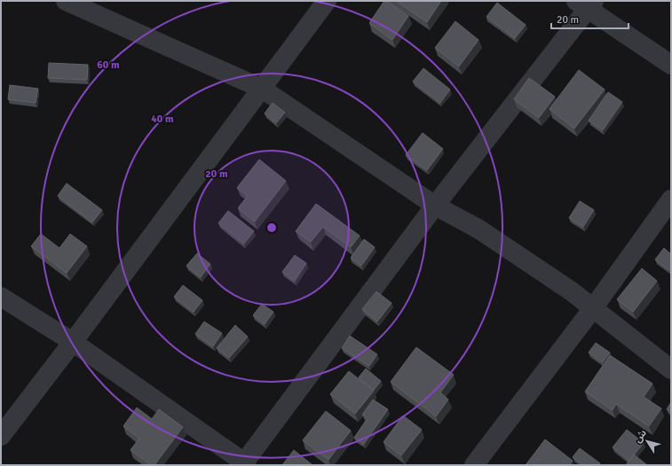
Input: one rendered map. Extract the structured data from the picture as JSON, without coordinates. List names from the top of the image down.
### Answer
{
  "scale_bar": "20 m",
  "north": "top left",
  "rings": ["60 m", "40 m", "20 m"]
}
